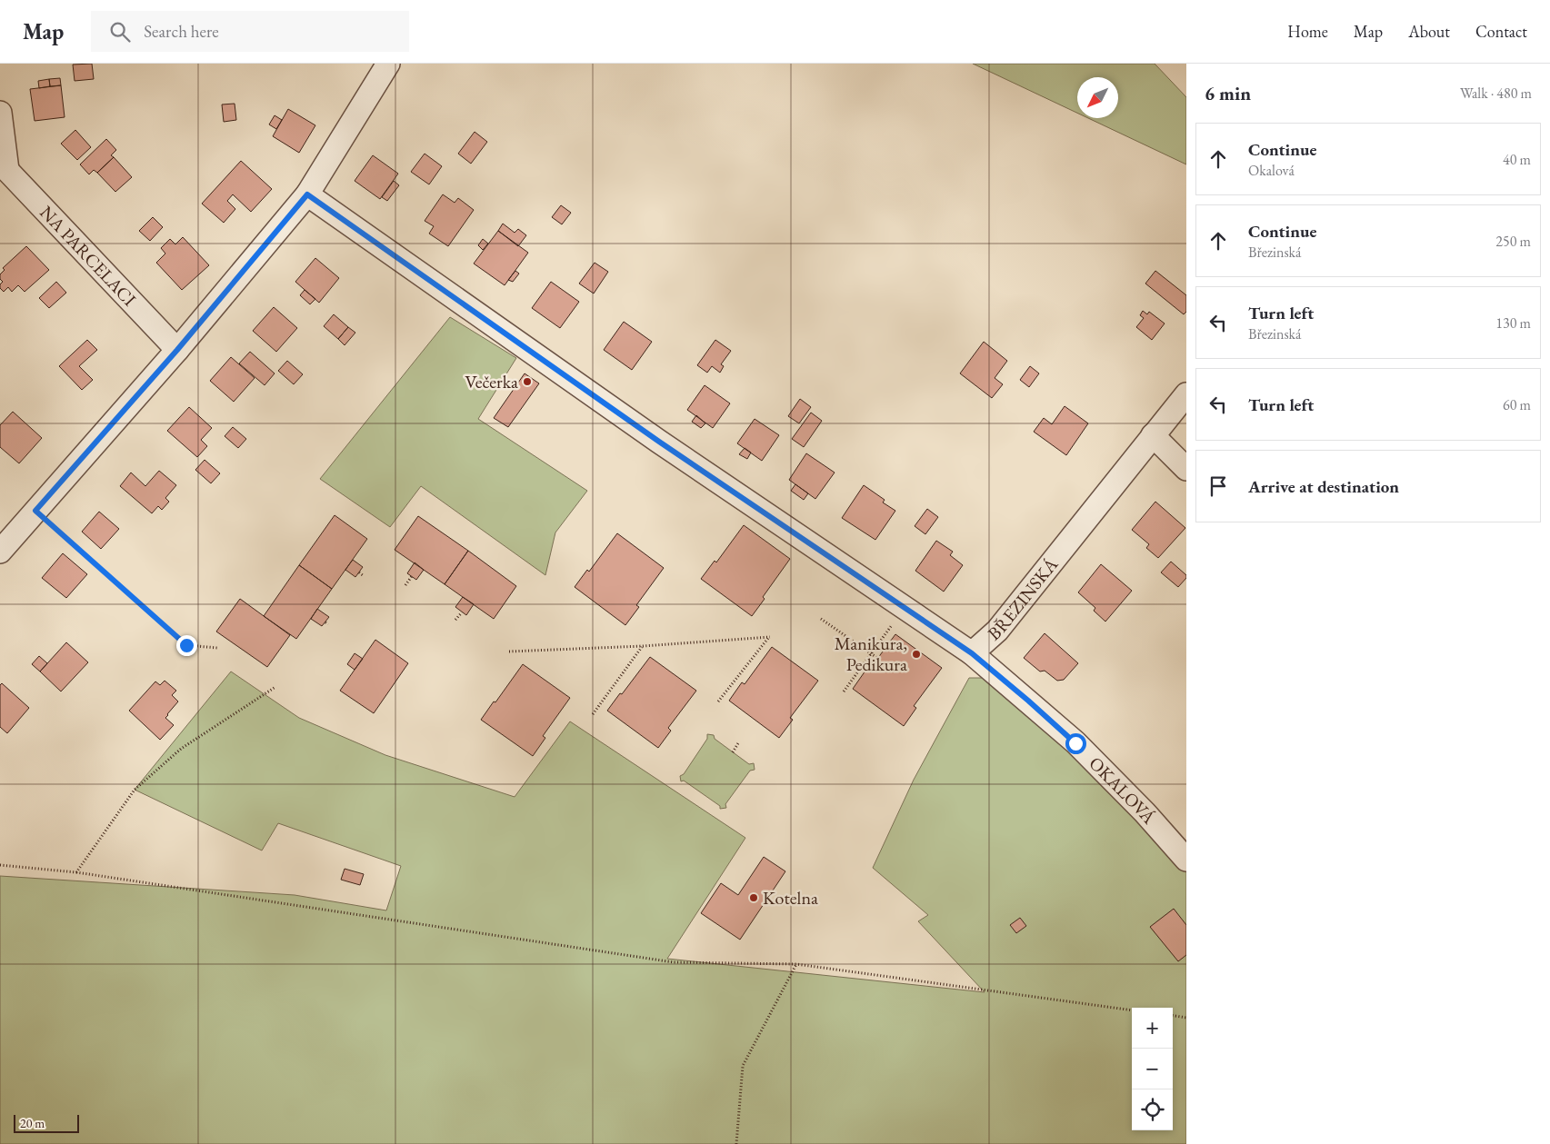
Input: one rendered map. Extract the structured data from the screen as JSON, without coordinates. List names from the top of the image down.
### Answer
{
  "streets": {
    "street": ["NA PARCELACI", "BŘEZINSKÁ", "OKALOVÁ"]
  },
  "crossings": [
    ["BŘEZINSKÁ", "OKALOVÁ"]
  ],
  "places": ["Večerka", "Manikura, Pedikura", "Kotelna"],
  "scale_bar": "20 m",
  "north": "bottom left",
  "page": {
    "header": "Map",
    "search": "Search here",
    "nav": [
      "Home",
      "Map",
      "About",
      "Contact"
    ],
    "heading": ["6 min", "Walk · 480 m"],
    "list": [
      ["Continue", "Okalová", "40 m"],
      ["Continue", "Březinská", "250 m"],
      ["Turn left", "Březinská", "130 m"],
      ["Turn left", "60 m"],
      "Arrive at destination"
    ],
    "map_buttons": ["+", "−"],
    "scale": "20 m"
  }
}
